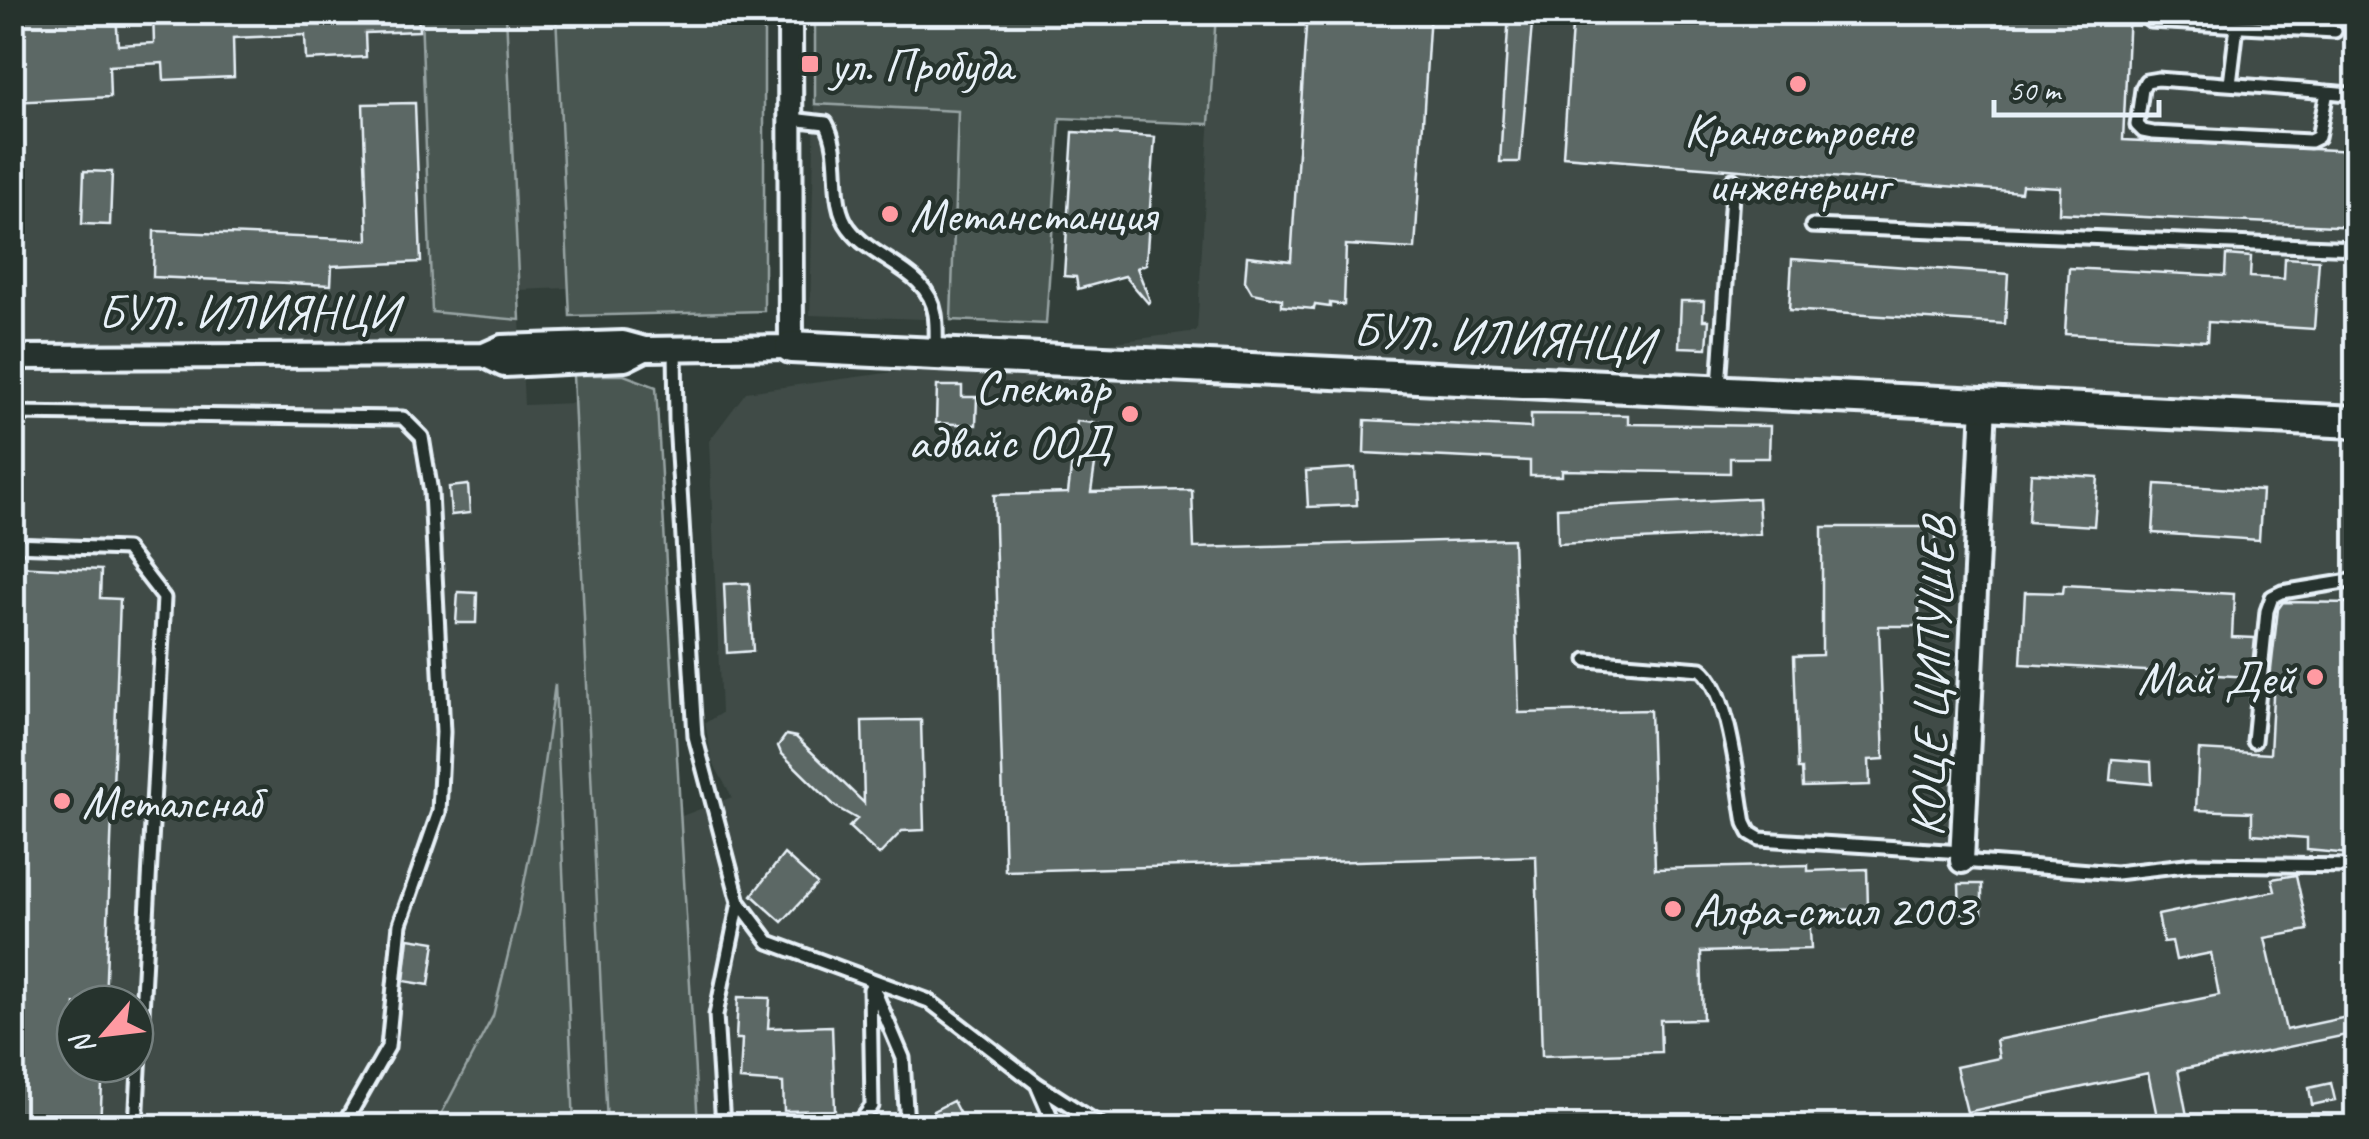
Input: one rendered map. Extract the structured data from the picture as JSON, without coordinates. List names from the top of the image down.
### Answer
{
  "streets": {
    "street": ["БУЛ. ИЛИЯНЦИ", "КОЦЕ ЦИПУШЕВ"]
  },
  "crossings": [
    ["БУЛ. ИЛИЯНЦИ", "КОЦЕ ЦИПУШЕВ"]
  ],
  "places": {
    "transit": ["ул. Пробуда"],
    "other": [
      "Краностроене инженеринг",
      "Метанстанция",
      "Спектър адвайс ООД",
      "Май Дей",
      "Металснаб",
      "Алфа-стил 2003"
    ]
  },
  "scale_bar": "50 m",
  "north": "bottom left"
}
